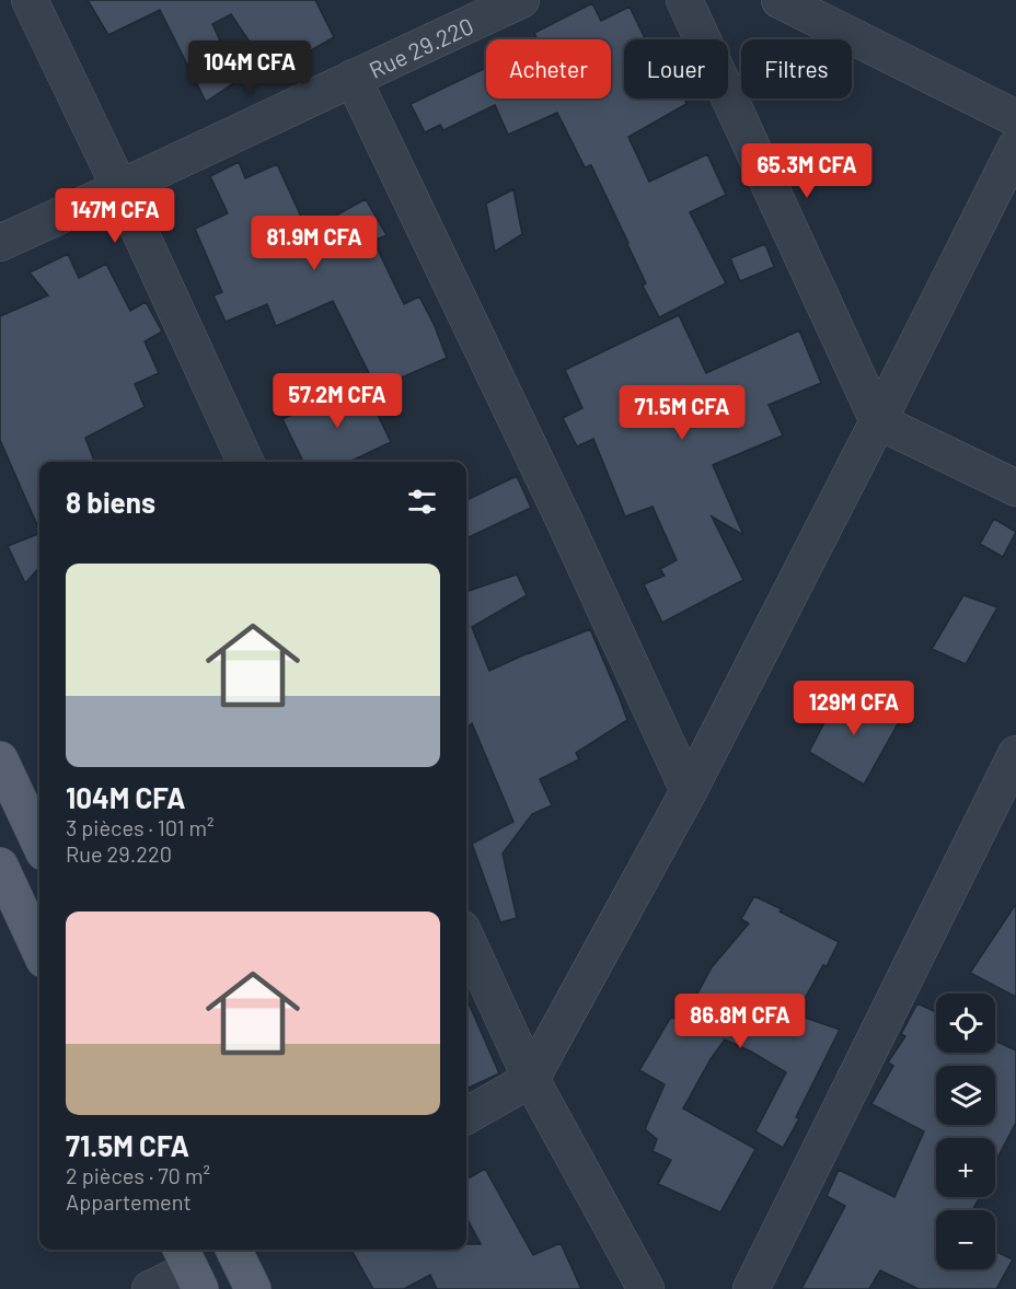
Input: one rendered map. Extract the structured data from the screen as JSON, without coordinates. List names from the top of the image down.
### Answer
{
  "streets": {
    "street": ["Rue 29.220"]
  },
  "page": {
    "chip": ["Acheter", "Louer", "Filtres"],
    "price": [
      "104M CFA",
      "65.3M CFA",
      "147M CFA",
      "81.9M CFA",
      "57.2M CFA",
      "71.5M CFA",
      "129M CFA",
      "86.8M CFA"
    ],
    "heading": "8 biens",
    "list": [
      {
        "name": "104M CFA",
        "note": "3 pièces · 101 m² · Rue 29.220"
      },
      {
        "name": "71.5M CFA",
        "note": "2 pièces · 70 m² · Appartement"
      }
    ],
    "map_buttons": ["+", "−"]
  }
}
